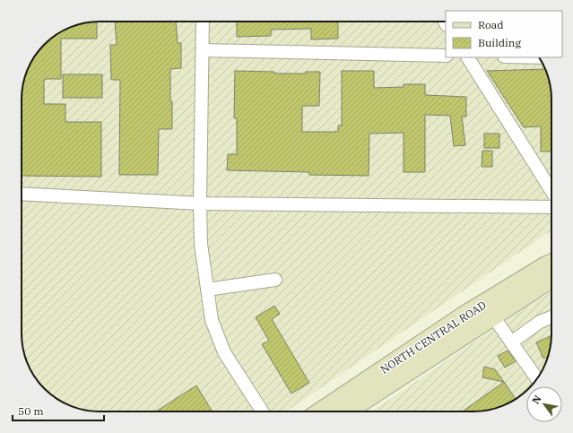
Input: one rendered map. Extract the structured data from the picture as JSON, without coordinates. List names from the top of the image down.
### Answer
{
  "streets": {
    "main road": ["NORTH CENTRAL ROAD"]
  },
  "legend": ["Road", "Building"],
  "scale_bar": "50 m",
  "north": "top left"
}
